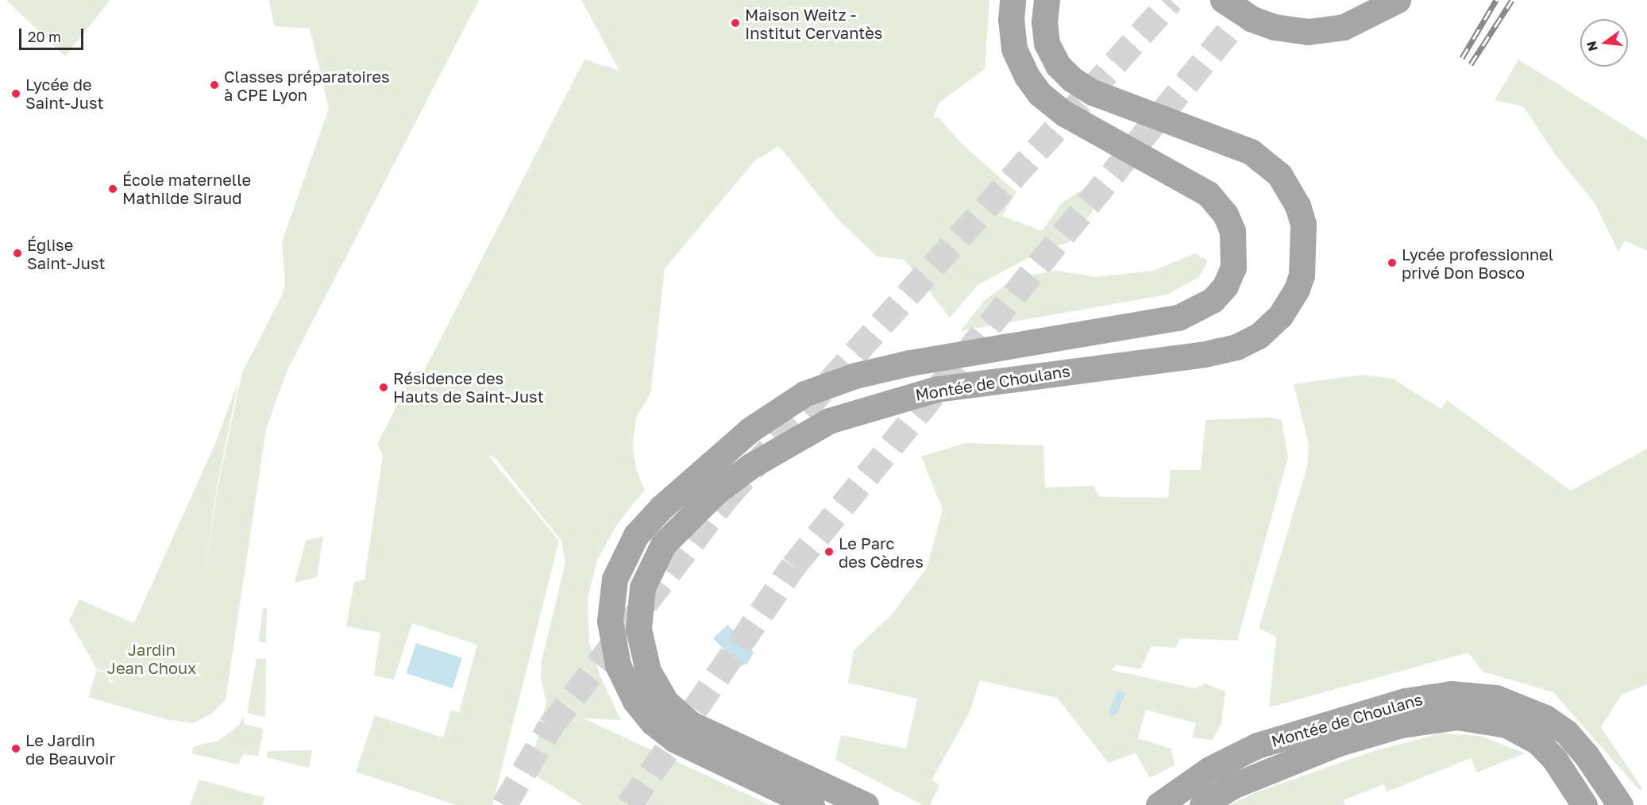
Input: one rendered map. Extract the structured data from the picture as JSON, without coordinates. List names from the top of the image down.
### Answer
{
  "streets": {
    "main road": ["Montée de Choulans"]
  },
  "parks": ["Jardin Jean Choux"],
  "places": [
    "Maison Weitz - Institut Cervantès",
    "Classes préparatoires à CPE Lyon",
    "Lycée de Saint-Just",
    "École maternelle Mathilde Siraud",
    "Église Saint-Just",
    "Lycée professionnel privé Don Bosco",
    "Résidence des Hauts de Saint-Just",
    "Le Parc des Cèdres",
    "Le Jardin de Beauvoir"
  ],
  "scale_bar": "20 m",
  "north": "left"
}
